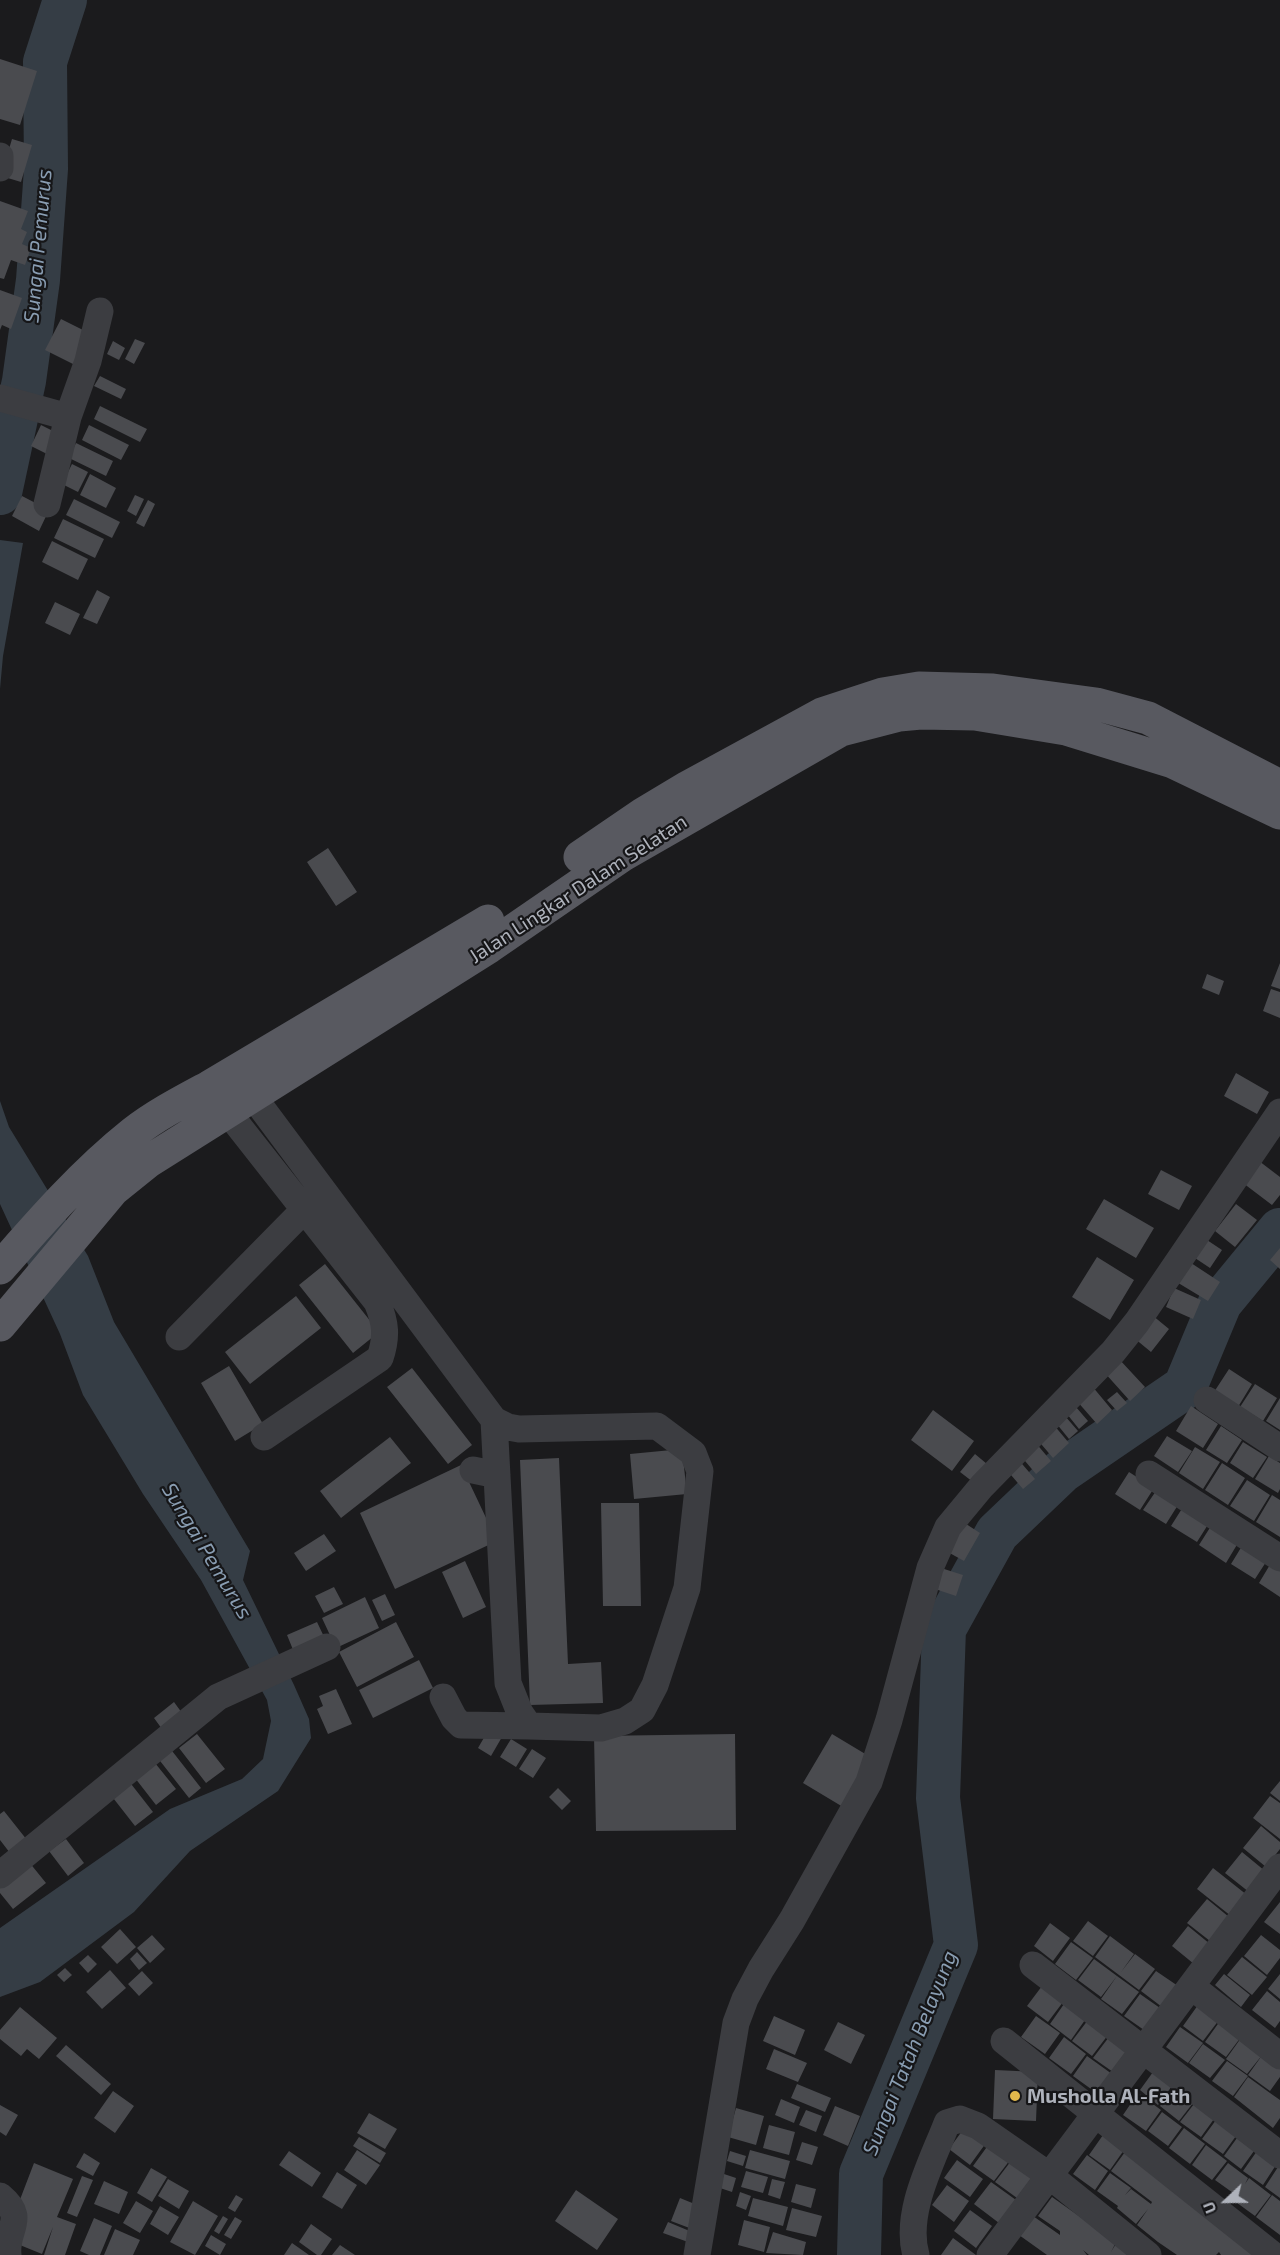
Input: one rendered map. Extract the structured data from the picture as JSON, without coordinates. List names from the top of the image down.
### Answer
{
  "streets": {
    "main road": ["Jalan Lingkar Dalam Selatan"]
  },
  "water": ["Sungai Pemurus", "Sungai Tatah Belayung"],
  "places": ["Musholla Al-Fath"],
  "north": "left"
}
